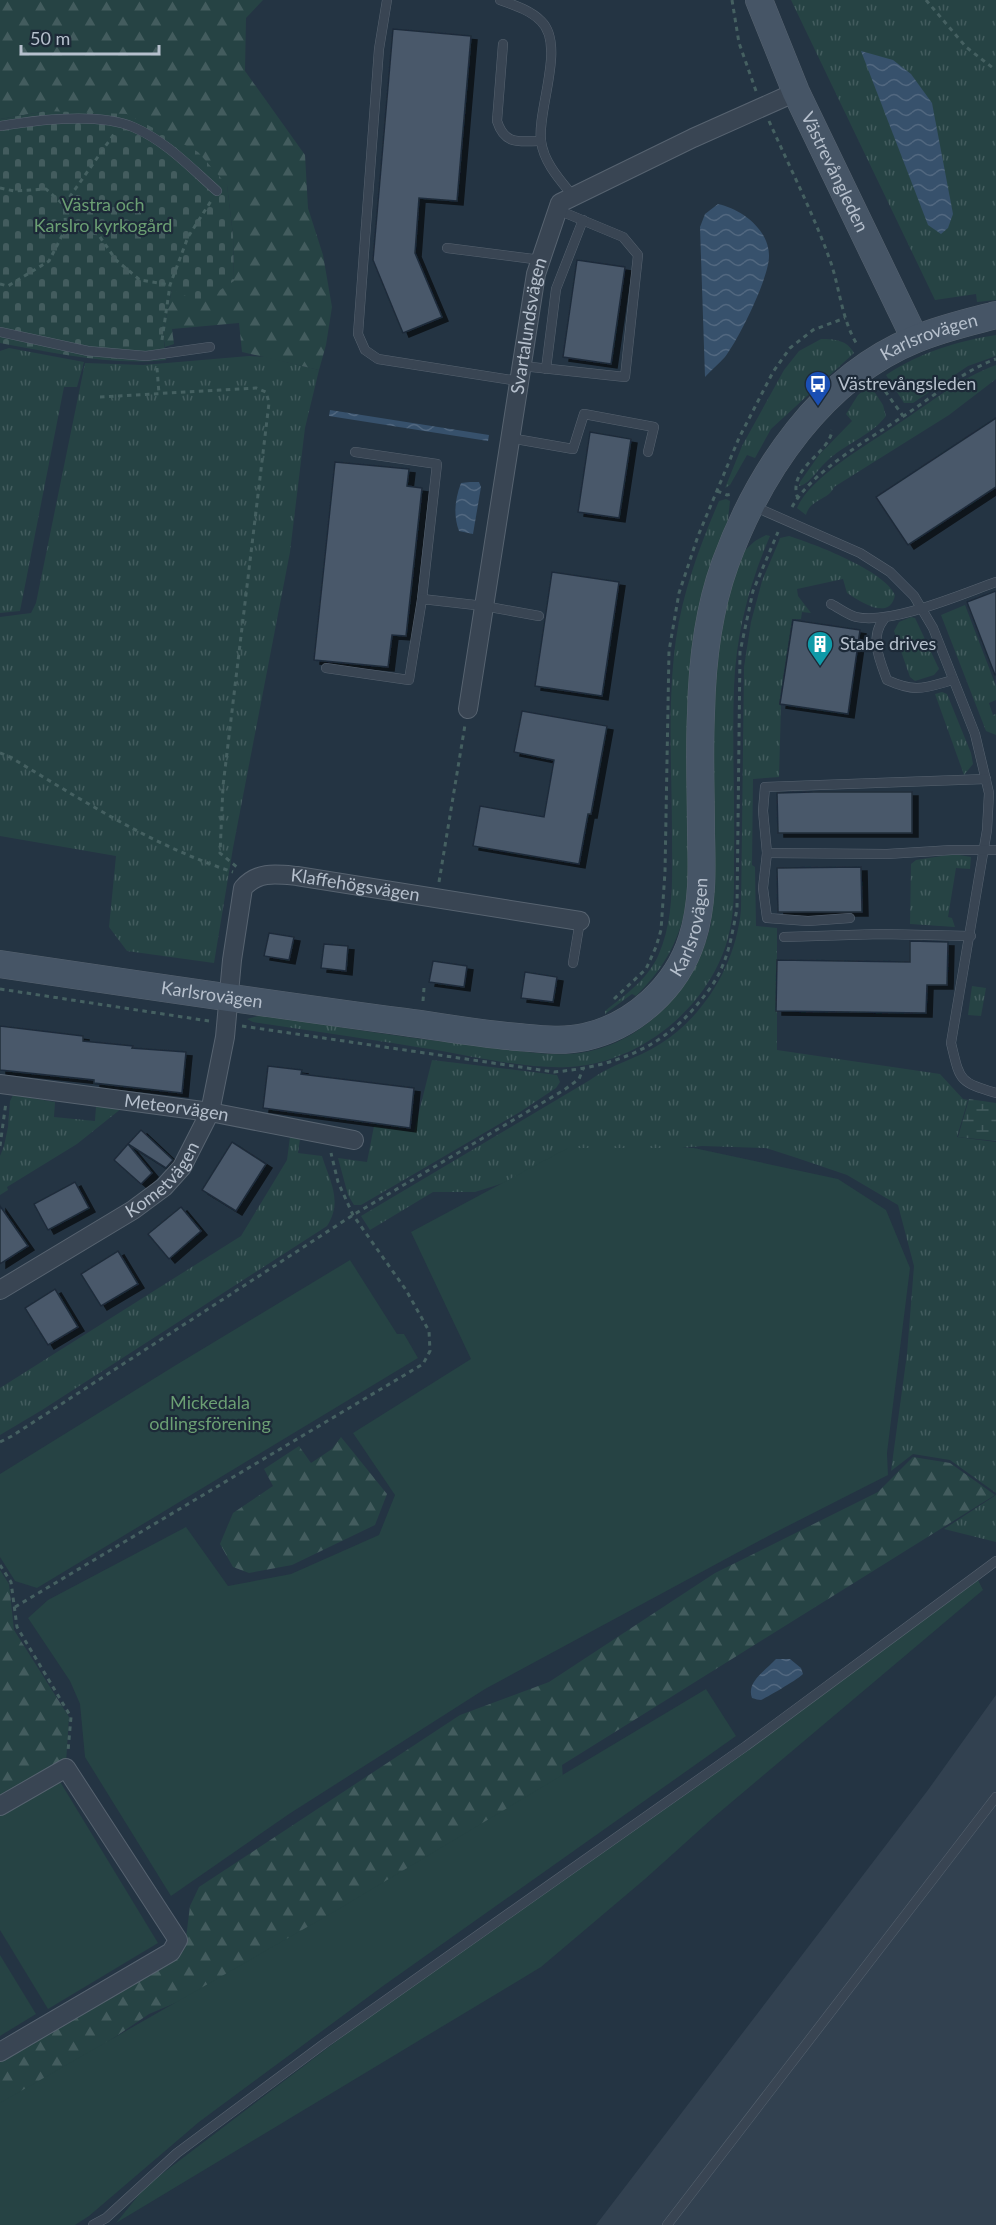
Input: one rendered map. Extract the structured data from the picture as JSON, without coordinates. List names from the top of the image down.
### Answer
{
  "streets": {
    "street": [
      "Västrevångleden",
      "Svartalundsvägen",
      "Karlsrovägen",
      "Klaffehögsvägen",
      "Meteorvägen",
      "Kometvägen"
    ]
  },
  "crossings": [
    ["Västrevångleden", "Svartalundsvägen"],
    ["Västrevångleden", "Karlsrovägen"],
    ["Karlsrovägen", "Kometvägen"],
    ["Meteorvägen", "Kometvägen"]
  ],
  "parks": ["Västra och Karslro kyrkogård", "Mickedala odlingsförening"],
  "places": {
    "bus stop": ["Västrevångsleden"],
    "building": ["Stabe drives"]
  },
  "scale_bar": "50 m"
}
